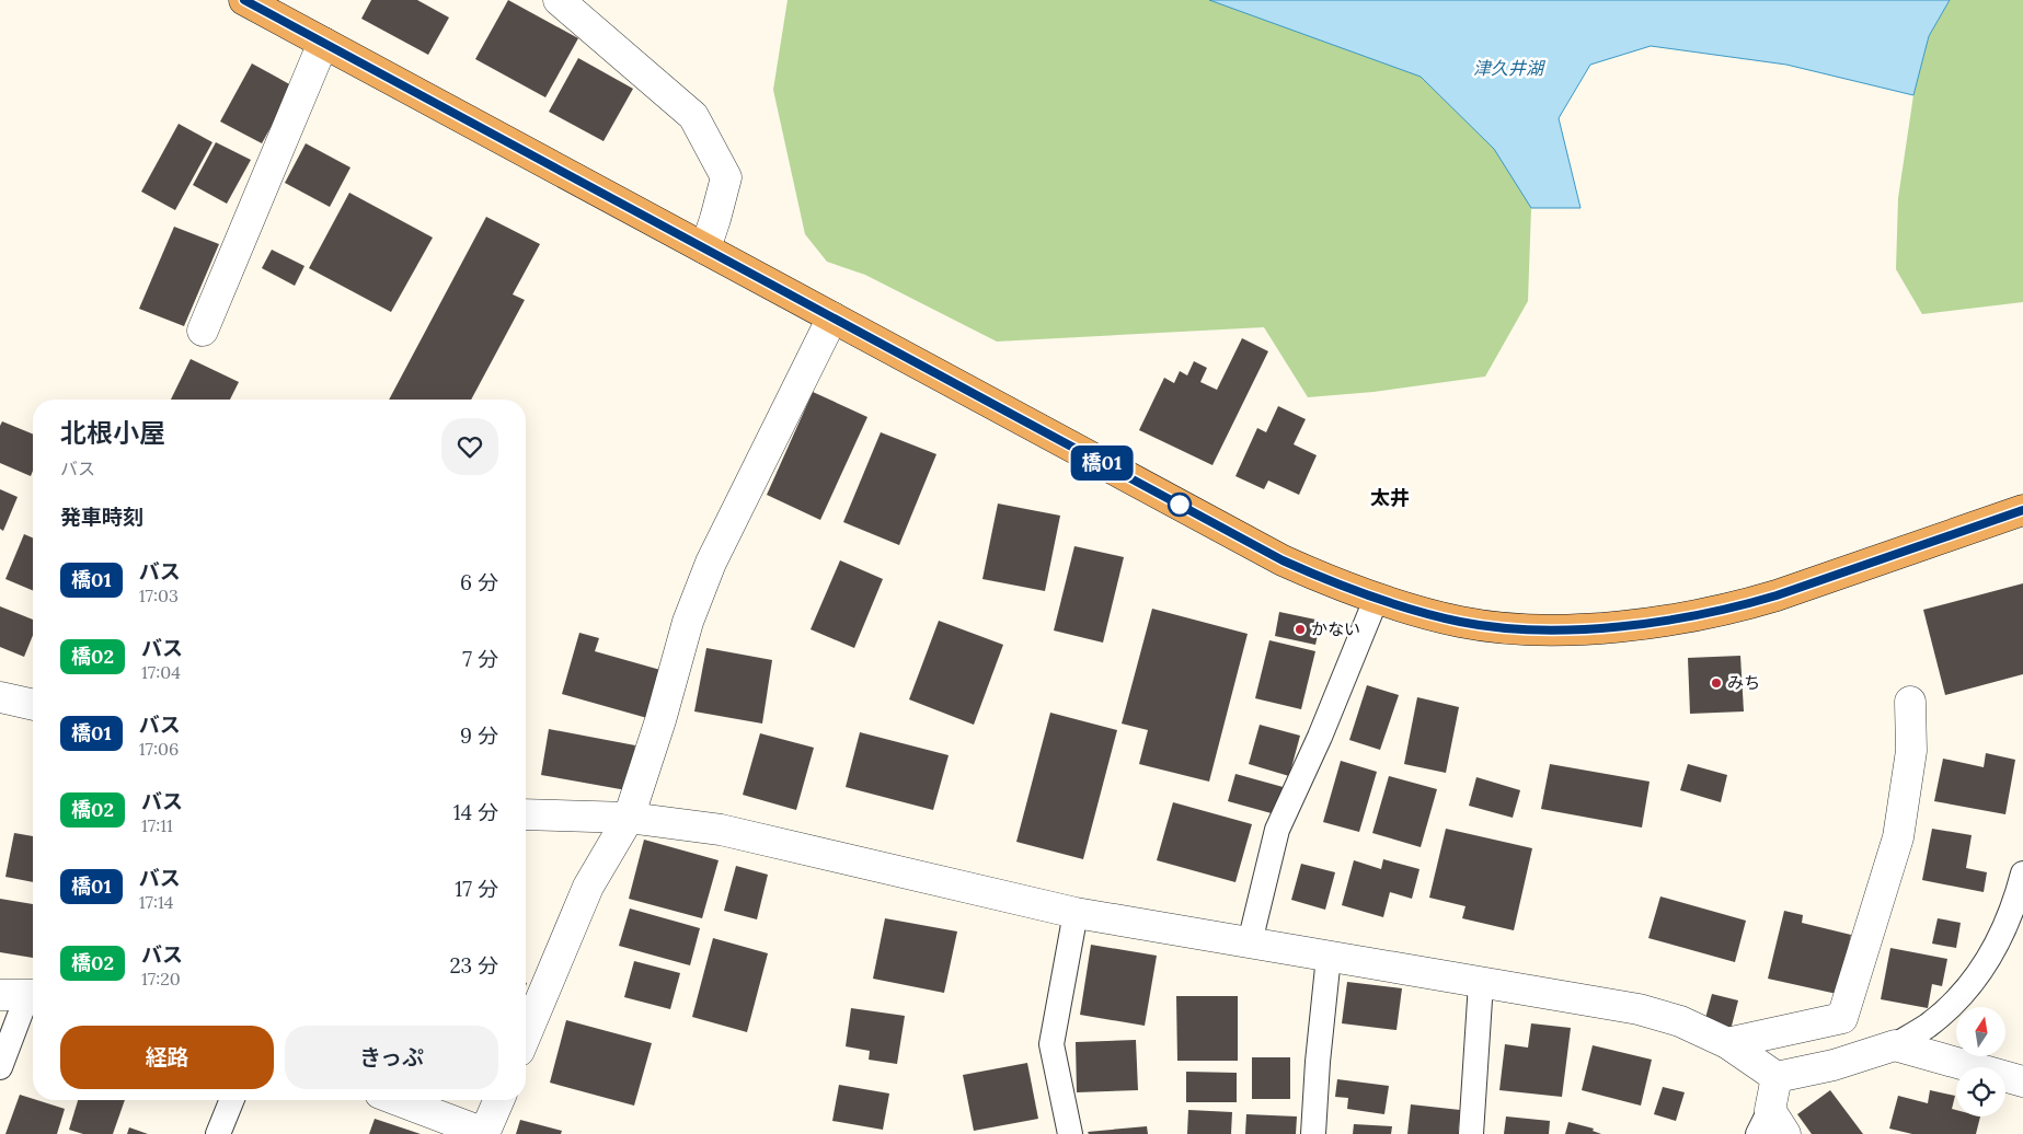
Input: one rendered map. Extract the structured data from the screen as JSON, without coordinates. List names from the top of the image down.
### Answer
{
  "districts": ["太井"],
  "water": ["津久井湖"],
  "places": ["かない", "みち"],
  "lines": ["bus line 橋01"],
  "north": "top",
  "page": {
    "on_map": "橋01",
    "heading": [
      ["北根小屋", "バス"],
      "発車時刻"
    ],
    "list": [
      {
        "mark": "橋01",
        "name": "バス",
        "note": "17:03",
        "value": "6 分"
      },
      {
        "mark": "橋02",
        "name": "バス",
        "note": "17:04",
        "value": "7 分"
      },
      {
        "mark": "橋01",
        "name": "バス",
        "note": "17:06",
        "value": "9 分"
      },
      {
        "mark": "橋02",
        "name": "バス",
        "note": "17:11",
        "value": "14 分"
      },
      {
        "mark": "橋01",
        "name": "バス",
        "note": "17:14",
        "value": "17 分"
      },
      {
        "mark": "橋02",
        "name": "バス",
        "note": "17:20",
        "value": "23 分"
      }
    ],
    "buttons": ["経路", "きっぷ"]
  }
}
